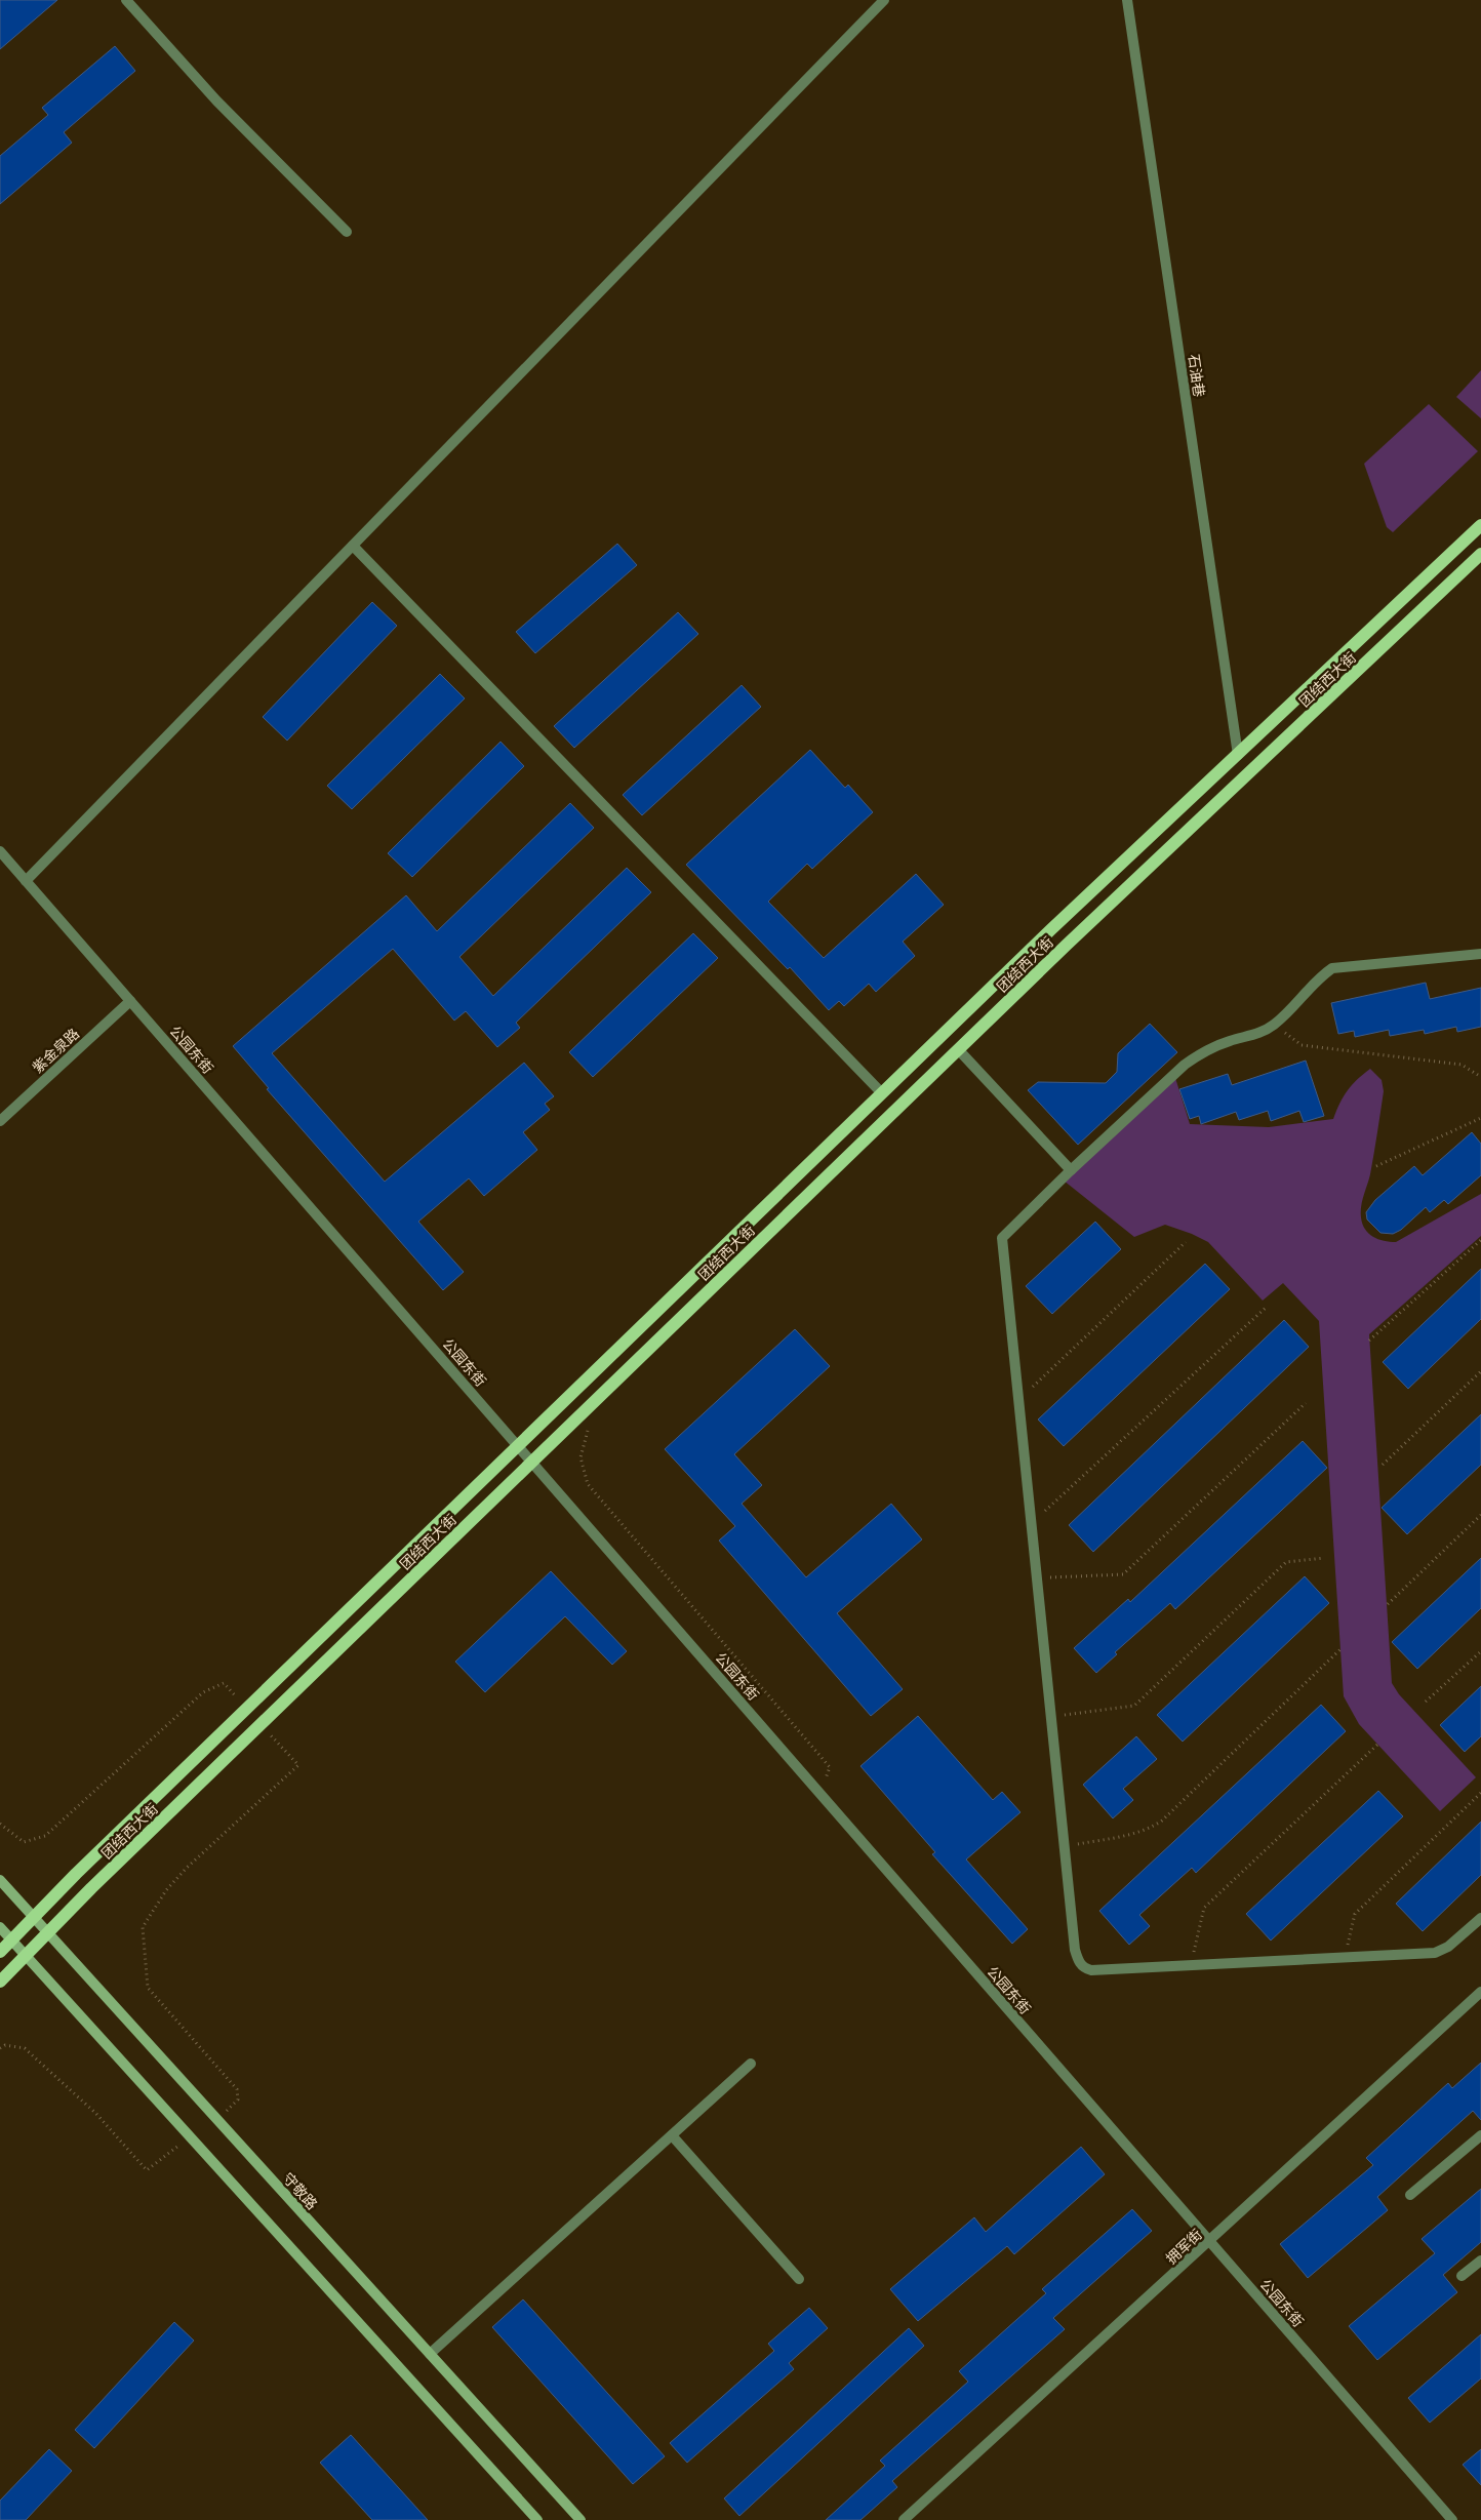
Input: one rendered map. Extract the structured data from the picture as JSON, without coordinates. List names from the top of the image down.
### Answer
{
  "streets": {
    "main road": ["团结西大街", "守敬路"],
    "street": [
      "石油巷",
      "公园东街",
      "紫金泉路",
      "拥军街"
    ]
  },
  "crossings": [
    ["石油巷", "团结西大街"],
    ["团结西大街", "公园东街"],
    ["团结西大街", "守敬路"],
    ["公园东街", "紫金泉路"],
    ["公园东街", "拥军街"]
  ]
}
